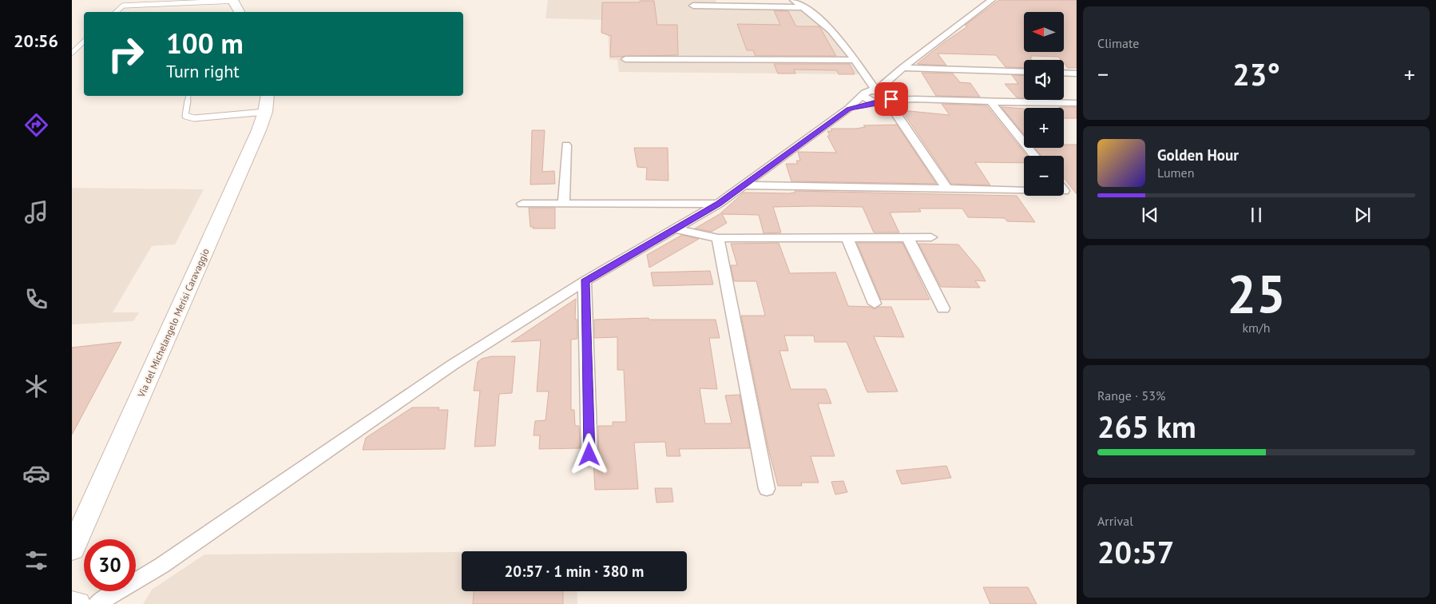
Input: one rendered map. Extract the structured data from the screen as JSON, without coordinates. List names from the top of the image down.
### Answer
{
  "streets": {
    "street": ["Via del Michelangelo Merisi Caravaggio"]
  },
  "north": "left",
  "page": {
    "tabs": "20:56",
    "tile": [
      "Climate",
      ["25", "km/h"],
      ["Range · 53%", "265 km"],
      ["Arrival", "20:57"]
    ],
    "map_buttons": ["+", "−"],
    "turn": ["100 m", "Turn right"],
    "heat": ["−", "23°", "+"],
    "song": ["Golden Hour", "Lumen"],
    "limit": "30",
    "trip": "20:57 · 1 min · 380 m"
  }
}
